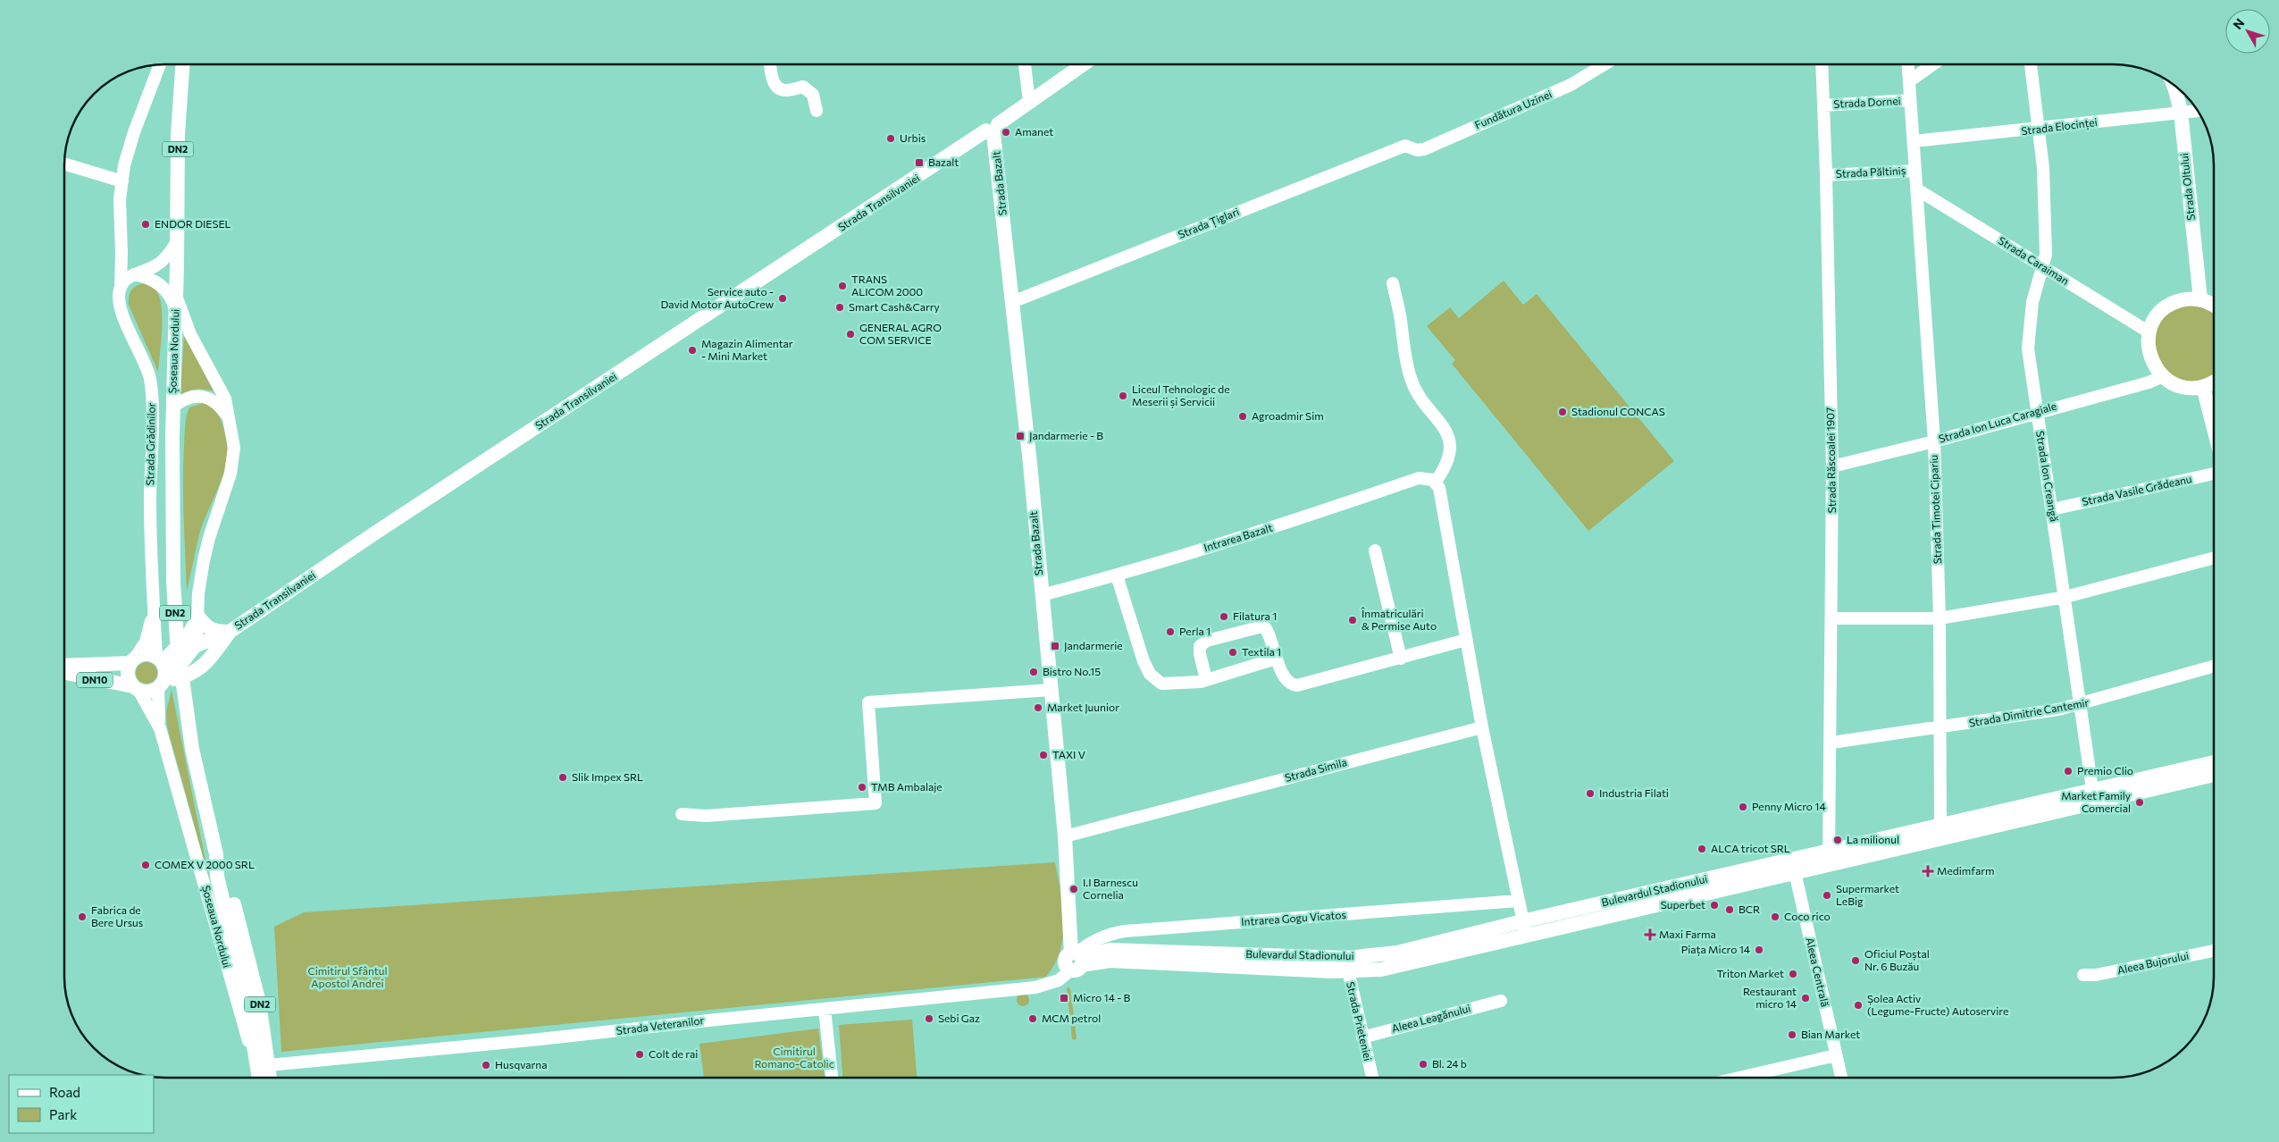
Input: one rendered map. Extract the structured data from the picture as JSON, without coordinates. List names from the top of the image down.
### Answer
{
  "streets": {
    "main road": [
      "DN2",
      "Strada Bazalt",
      "Strada Oltului",
      "Strada Transilvaniei",
      "Șoseaua Nordului",
      "DN10",
      "Bulevardul Stadionului"
    ],
    "street": [
      "Strada Dornei",
      "Fundătura Uzinei",
      "Strada Elocinței",
      "Strada Păltiniș",
      "Strada Țiglari",
      "Strada Caraiman",
      "Strada Ion Luca Caragiale",
      "Strada Grădinilor",
      "Strada Răscoalei 1907",
      "Strada Ion Creangă",
      "Strada Vasile Grădeanu",
      "Strada Timotei Cipariu",
      "Intrarea Bazalt",
      "Strada Dimitrie Cantemir",
      "Strada Simila",
      "Intrarea Gogu Vicatos",
      "Aleea Bujorului",
      "Aleea Centrală",
      "Aleea Leagănului",
      "Strada Prieteniei",
      "Strada Veteranilor"
    ]
  },
  "crossings": [
    ["Strada Dornei", "Strada Răscoalei 1907"],
    ["Strada Dornei", "Strada Timotei Cipariu"],
    ["Fundătura Uzinei", "Strada Țiglari"],
    ["Strada Elocinței", "Strada Oltului"],
    ["Strada Elocinței", "Strada Ion Creangă"],
    ["Strada Elocinței", "Strada Timotei Cipariu"],
    ["Strada Păltiniș", "Strada Răscoalei 1907"],
    ["Strada Păltiniș", "Strada Timotei Cipariu"],
    ["Strada Bazalt", "Strada Transilvaniei"],
    ["Strada Bazalt", "Strada Țiglari"],
    ["Strada Bazalt", "Intrarea Bazalt"],
    ["Strada Bazalt", "Strada Simila"],
    ["Strada Bazalt", "Bulevardul Stadionului"],
    ["Strada Bazalt", "Intrarea Gogu Vicatos"],
    ["Strada Bazalt", "Strada Veteranilor"],
    ["Strada Transilvaniei", "Șoseaua Nordului"],
    ["Strada Transilvaniei", "DN10"],
    ["Strada Caraiman", "Strada Ion Creangă"],
    ["Strada Caraiman", "Strada Timotei Cipariu"],
    ["Șoseaua Nordului", "Strada Grădinilor"],
    ["Șoseaua Nordului", "DN10"],
    ["Șoseaua Nordului", "Strada Veteranilor"],
    ["Strada Ion Luca Caragiale", "Strada Răscoalei 1907"],
    ["Strada Ion Luca Caragiale", "Strada Ion Creangă"],
    ["Strada Ion Luca Caragiale", "Strada Timotei Cipariu"],
    ["Strada Răscoalei 1907", "Strada Dimitrie Cantemir"],
    ["Strada Răscoalei 1907", "Bulevardul Stadionului"],
    ["Strada Ion Creangă", "Strada Vasile Grădeanu"],
    ["Strada Ion Creangă", "Strada Dimitrie Cantemir"],
    ["Strada Ion Creangă", "Bulevardul Stadionului"],
    ["Strada Timotei Cipariu", "Strada Dimitrie Cantemir"],
    ["Strada Timotei Cipariu", "Bulevardul Stadionului"],
    ["Bulevardul Stadionului", "Intrarea Gogu Vicatos"],
    ["Bulevardul Stadionului", "Aleea Centrală"],
    ["Bulevardul Stadionului", "Strada Prieteniei"],
    ["Bulevardul Stadionului", "Strada Veteranilor"],
    ["Intrarea Gogu Vicatos", "Strada Veteranilor"],
    ["Aleea Leagănului", "Strada Prieteniei"]
  ],
  "parks": ["Cimitirul Sfântul Apostol Andrei", "Cimitirul Romano-Catolic"],
  "places": {
    "other": [
      "Amanet",
      "Urbis",
      "ENDOR DIESEL",
      "TRANS ALICOM 2000",
      "Service auto - David Motor AutoCrew",
      "Smart Cash&Carry",
      "GENERAL AGRO COM SERVICE",
      "Magazin Alimentar - Mini Market",
      "Liceul Tehnologic de Meserii și Servicii",
      "Stadionul CONCAS",
      "Agroadmir Sim",
      "Filatura 1",
      "Înmatriculări & Permise Auto",
      "Perla 1",
      "Textila 1",
      "Bistro No.15",
      "Market Juunior",
      "TAXI V",
      "Premio Clio",
      "Slik Impex SRL",
      "TMB Ambalaje",
      "Industria Filati",
      "Market Family Comercial",
      "Penny Micro 14",
      "La milionul",
      "ALCA tricot SRL",
      "COMEX V 2000 SRL",
      "I.I Barnescu Cornelia",
      "Supermarket LeBig",
      "Superbet",
      "BCR",
      "Fabrica de Bere Ursus",
      "Coco rico",
      "Piața Micro 14",
      "Oficiul Poștal Nr. 6 Buzău",
      "Triton Market",
      "Restaurant micro 14",
      "Șolea Activ (Legume-Fructe) Autoservire",
      "Sebi Gaz",
      "MCM petrol",
      "Bian Market",
      "Colt de rai",
      "Bl. 24 b",
      "Husqvarna"
    ],
    "transit": [
      "Bazalt",
      "Jandarmerie - B",
      "Jandarmerie",
      "Micro 14 - B"
    ],
    "health": ["Medimfarm", "Maxi Farma"]
  },
  "legend": ["Road", "Park"],
  "north": "top left"
}
